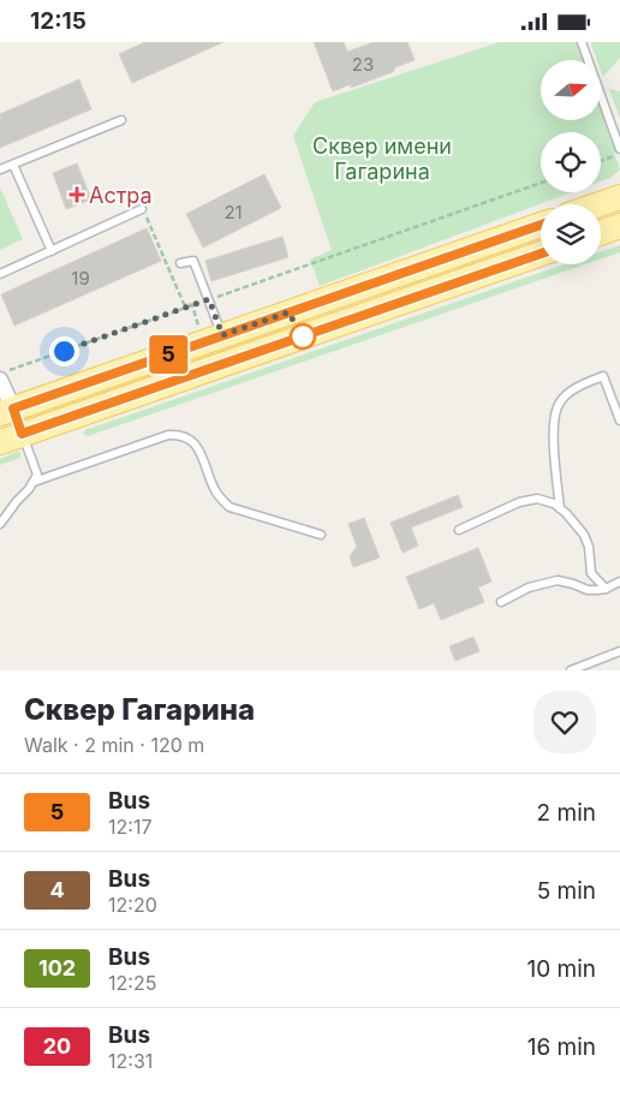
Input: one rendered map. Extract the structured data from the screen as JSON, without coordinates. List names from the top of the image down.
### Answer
{
  "parks": ["Сквер имени Гагарина"],
  "places": {
    "health": ["Астра"]
  },
  "lines": ["bus line 5"],
  "house_numbers": ["23", "21", "19"],
  "north": "right",
  "page": {
    "status": "12:15",
    "on_map": "5",
    "heading": ["Сквер Гагарина", "Walk · 2 min · 120 m"],
    "list": [
      {
        "mark": "5",
        "name": "Bus",
        "note": "12:17",
        "value": "2 min"
      },
      {
        "mark": "4",
        "name": "Bus",
        "note": "12:20",
        "value": "5 min"
      },
      {
        "mark": "102",
        "name": "Bus",
        "note": "12:25",
        "value": "10 min"
      },
      {
        "mark": "20",
        "name": "Bus",
        "note": "12:31",
        "value": "16 min"
      }
    ]
  }
}
